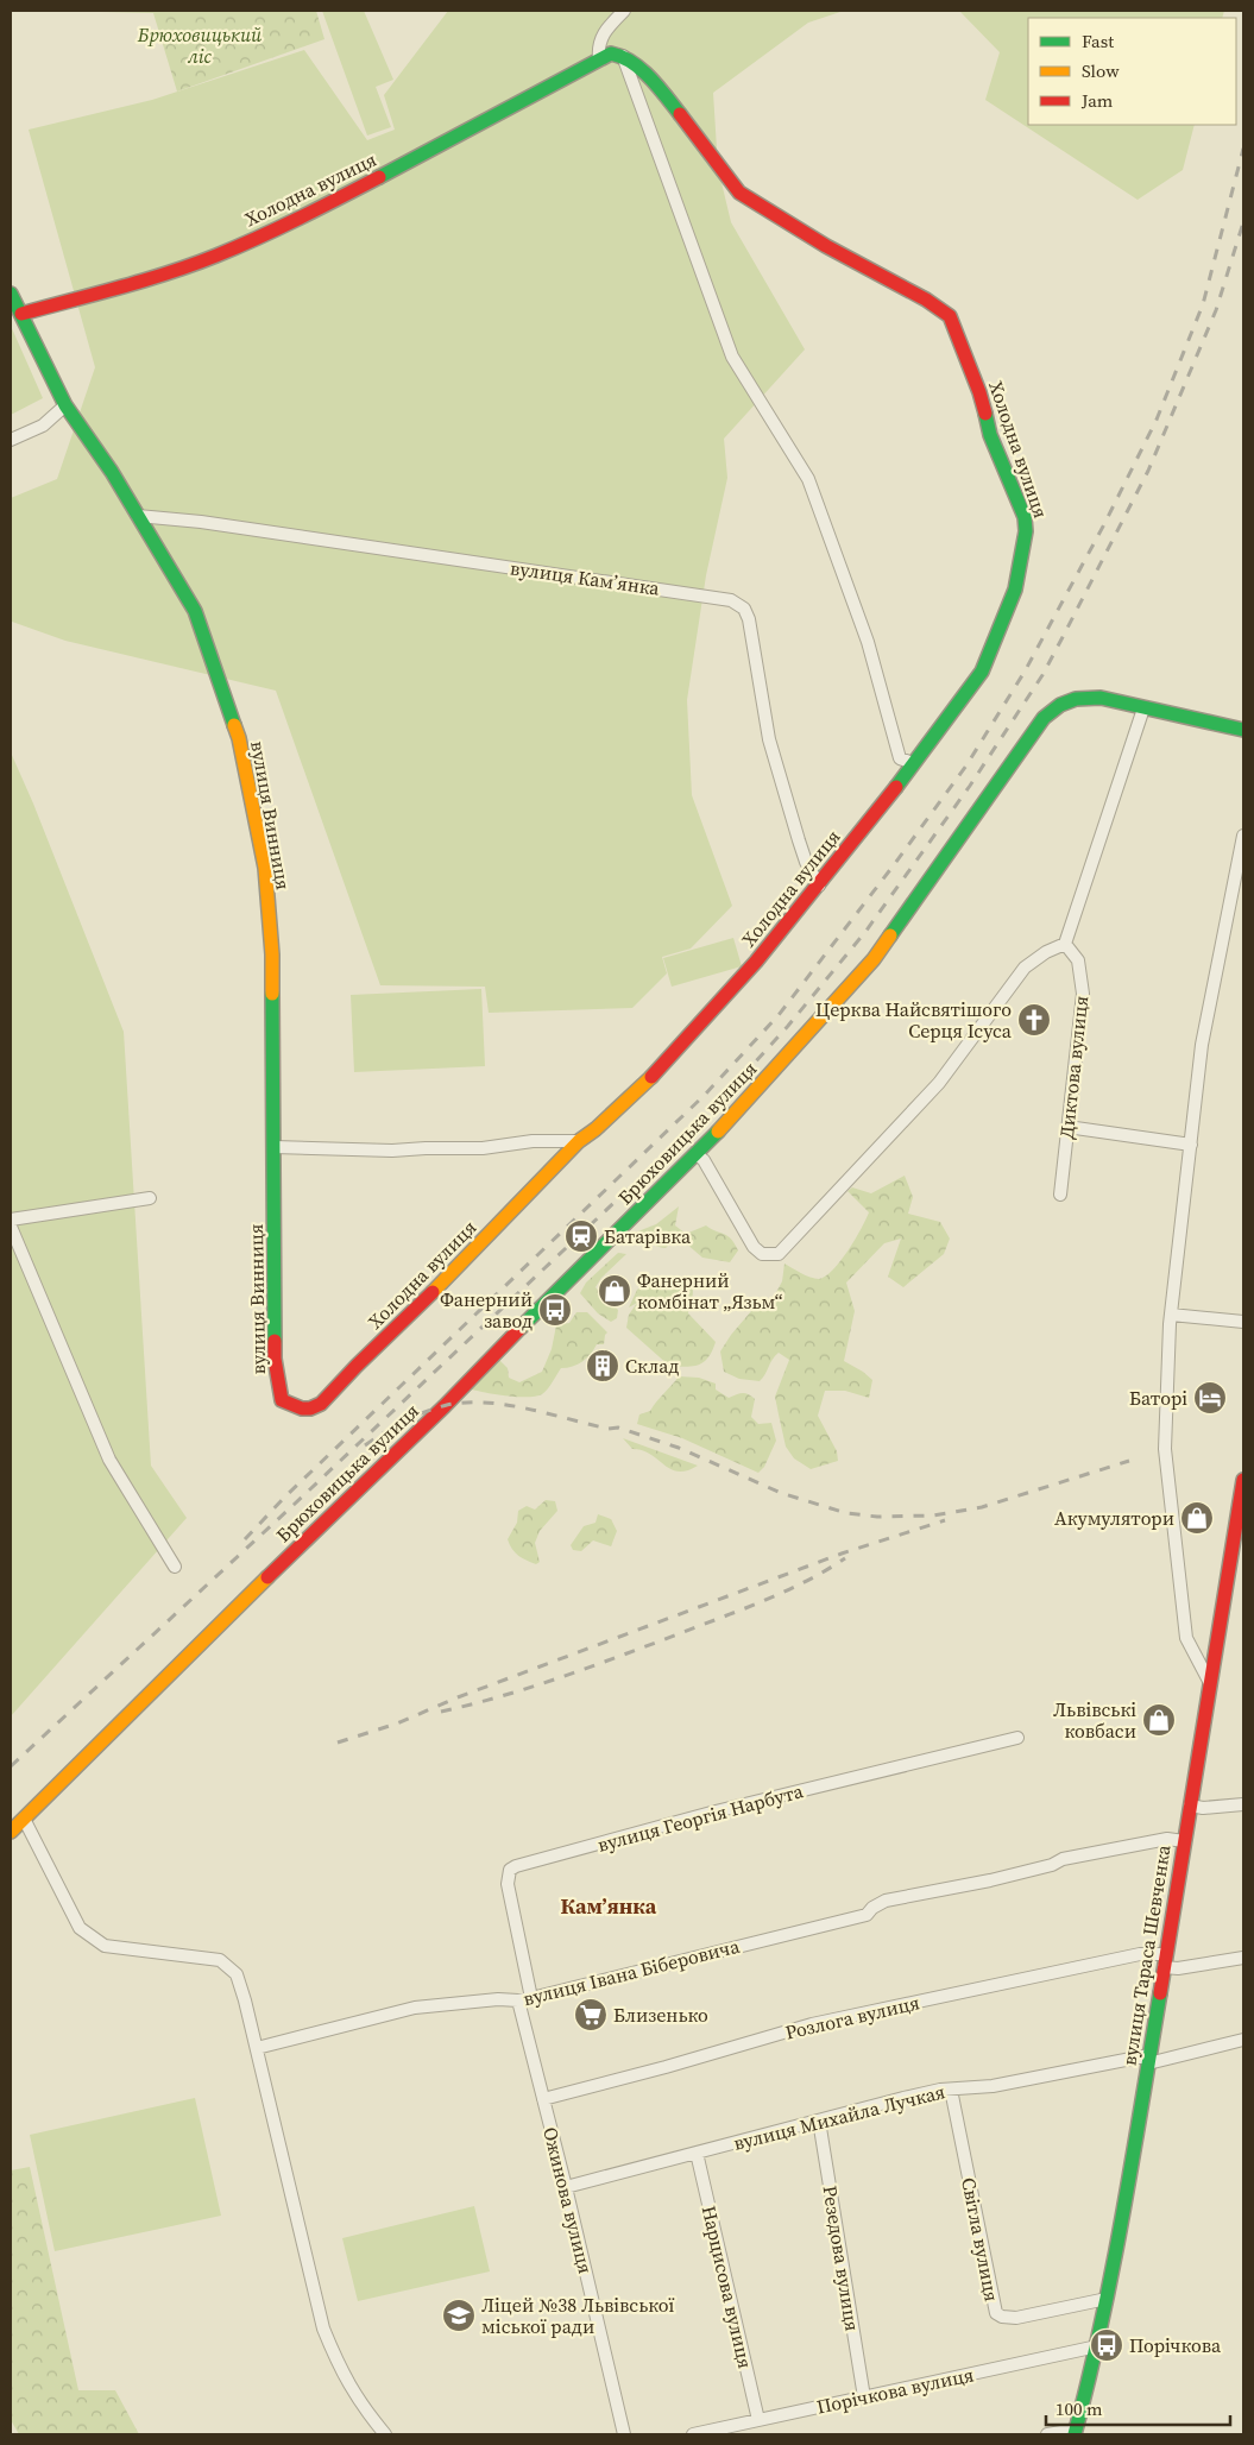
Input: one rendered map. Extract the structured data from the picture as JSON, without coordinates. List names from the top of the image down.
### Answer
{
  "streets": {
    "street": [
      "Холодна вулиця",
      "вулиця Камʼянка",
      "вулиця Винниця",
      "Диктова вулиця",
      "Брюховицька вулиця",
      "вулиця Георгія Нарбута",
      "вулиця Тараса Шевченка",
      "вулиця Івана Біберовича",
      "Розлога вулиця",
      "вулиця Михайла Лучкая",
      "Ожинова вулиця",
      "Світла вулиця",
      "Резедова вулиця",
      "Нарцисова вулиця",
      "Порічкова вулиця"
    ]
  },
  "crossings": [
    ["Холодна вулиця", "вулиця Камʼянка"],
    ["Холодна вулиця", "вулиця Винниця"],
    ["вулиця Камʼянка", "вулиця Винниця"],
    ["вулиця Георгія Нарбута", "вулиця Івана Біберовича"],
    ["вулиця Тараса Шевченка", "вулиця Івана Біберовича"],
    ["вулиця Тараса Шевченка", "Розлога вулиця"],
    ["вулиця Тараса Шевченка", "вулиця Михайла Лучкая"],
    ["вулиця Тараса Шевченка", "Світла вулиця"],
    ["вулиця Тараса Шевченка", "Порічкова вулиця"],
    ["вулиця Івана Біберовича", "Ожинова вулиця"],
    ["Розлога вулиця", "Ожинова вулиця"],
    ["вулиця Михайла Лучкая", "Ожинова вулиця"],
    ["вулиця Михайла Лучкая", "Світла вулиця"],
    ["вулиця Михайла Лучкая", "Резедова вулиця"],
    ["вулиця Михайла Лучкая", "Нарцисова вулиця"],
    ["Резедова вулиця", "Порічкова вулиця"],
    ["Нарцисова вулиця", "Порічкова вулиця"]
  ],
  "districts": ["Кам’янка"],
  "parks": ["Брюховицький ліс"],
  "places": {
    "church": ["Церква Найсвятішого Серця Ісуса"],
    "station": ["Батарівка"],
    "shop": ["Фанерний комбінат „Язьм“", "Акумулятори", "Львівські ковбаси"],
    "bus stop": ["Фанерний завод", "Порічкова"],
    "building": ["Склад"],
    "hotel": ["Баторі"],
    "supermarket": ["Близенько"],
    "school or university": ["Ліцей №38 Львівської міської ради"]
  },
  "legend": ["Fast", "Slow", "Jam"],
  "scale_bar": "100 m"
}
